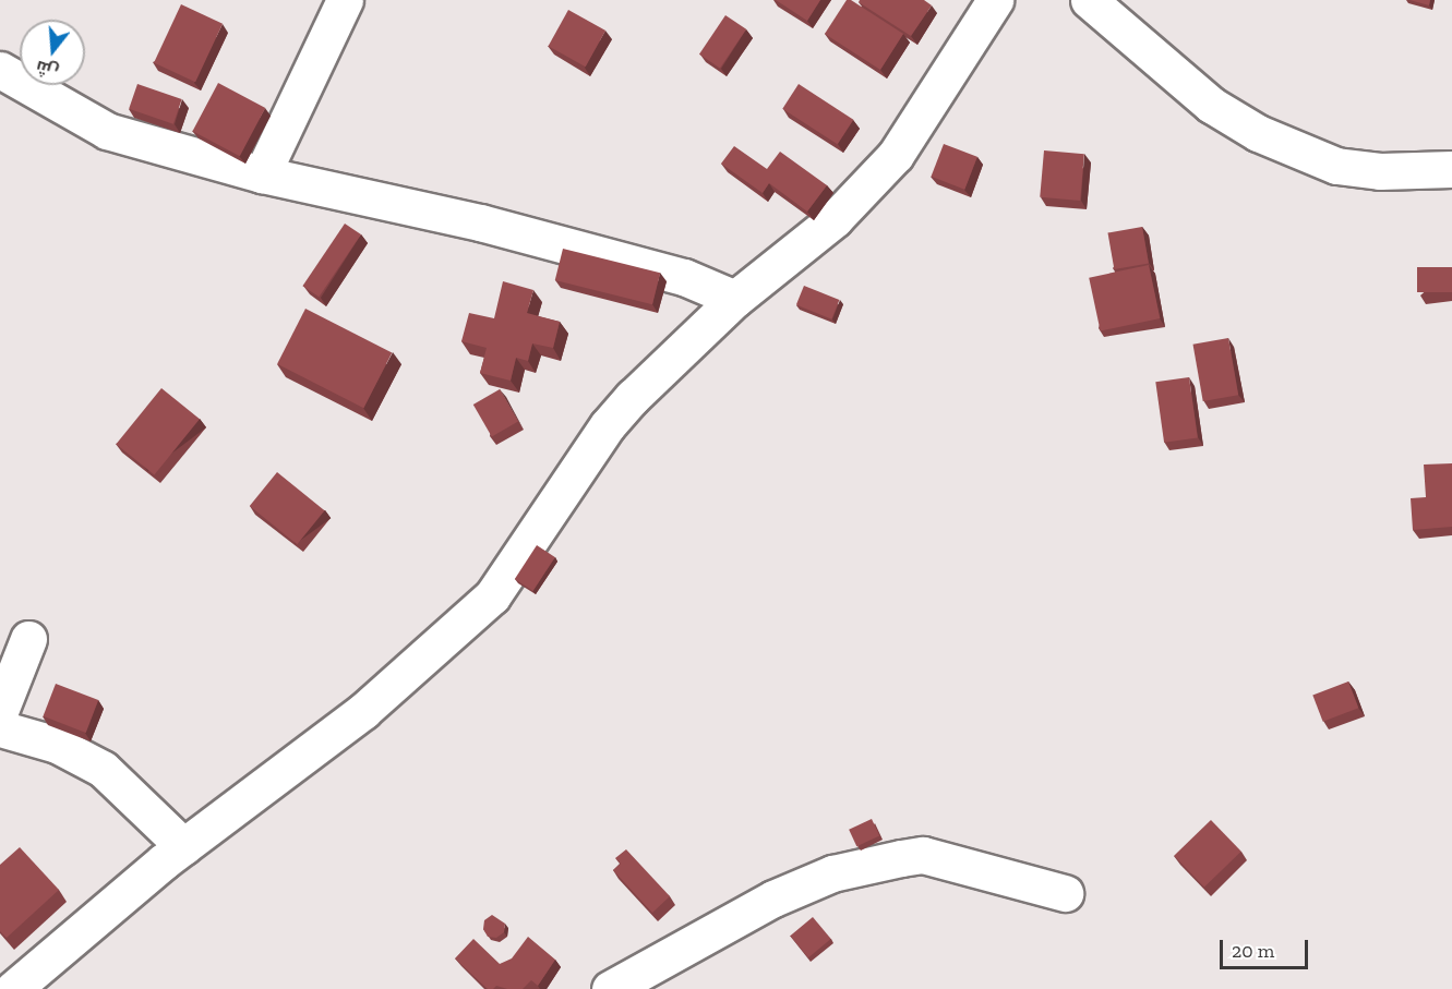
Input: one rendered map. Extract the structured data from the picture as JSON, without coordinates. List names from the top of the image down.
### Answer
{
  "scale_bar": "20 m",
  "north": "bottom"
}
